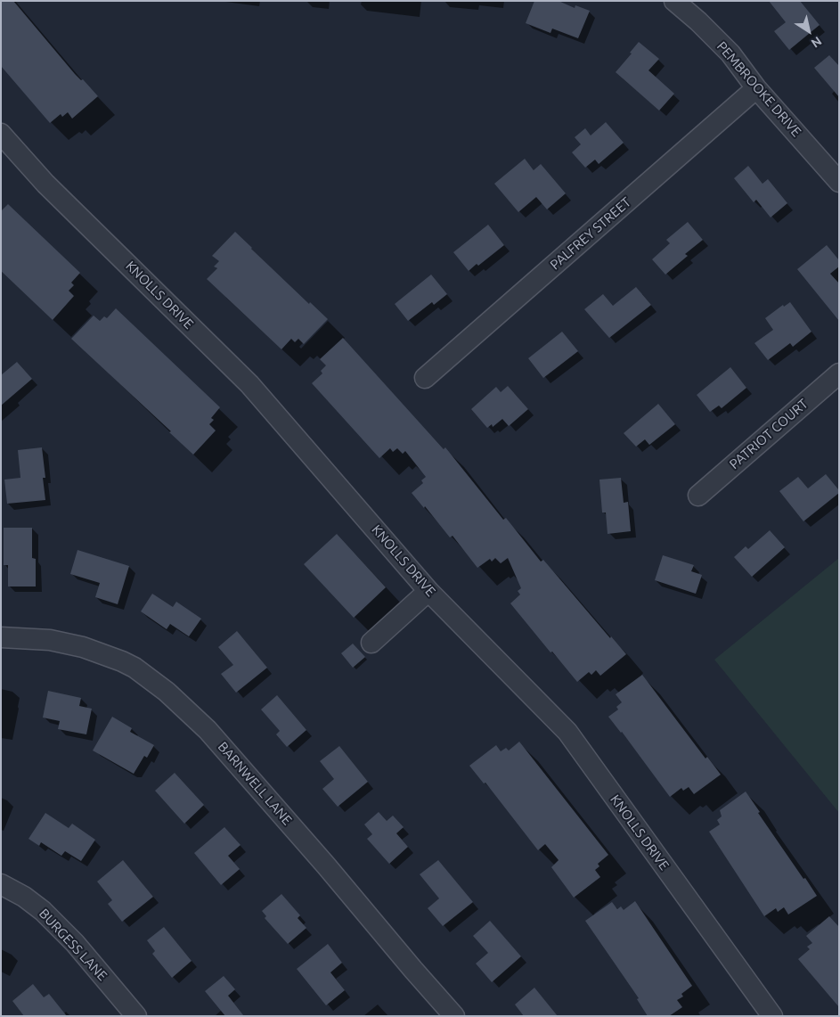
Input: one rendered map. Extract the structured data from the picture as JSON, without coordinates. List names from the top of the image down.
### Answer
{
  "streets": {
    "street": [
      "PEMBROOKE DRIVE",
      "PALFREY STREET",
      "KNOLLS DRIVE",
      "PATRIOT COURT",
      "BARNWELL LANE",
      "BURGESS LANE"
    ]
  },
  "crossings": [
    ["PEMBROOKE DRIVE", "PALFREY STREET"]
  ],
  "north": "bottom right"
}
